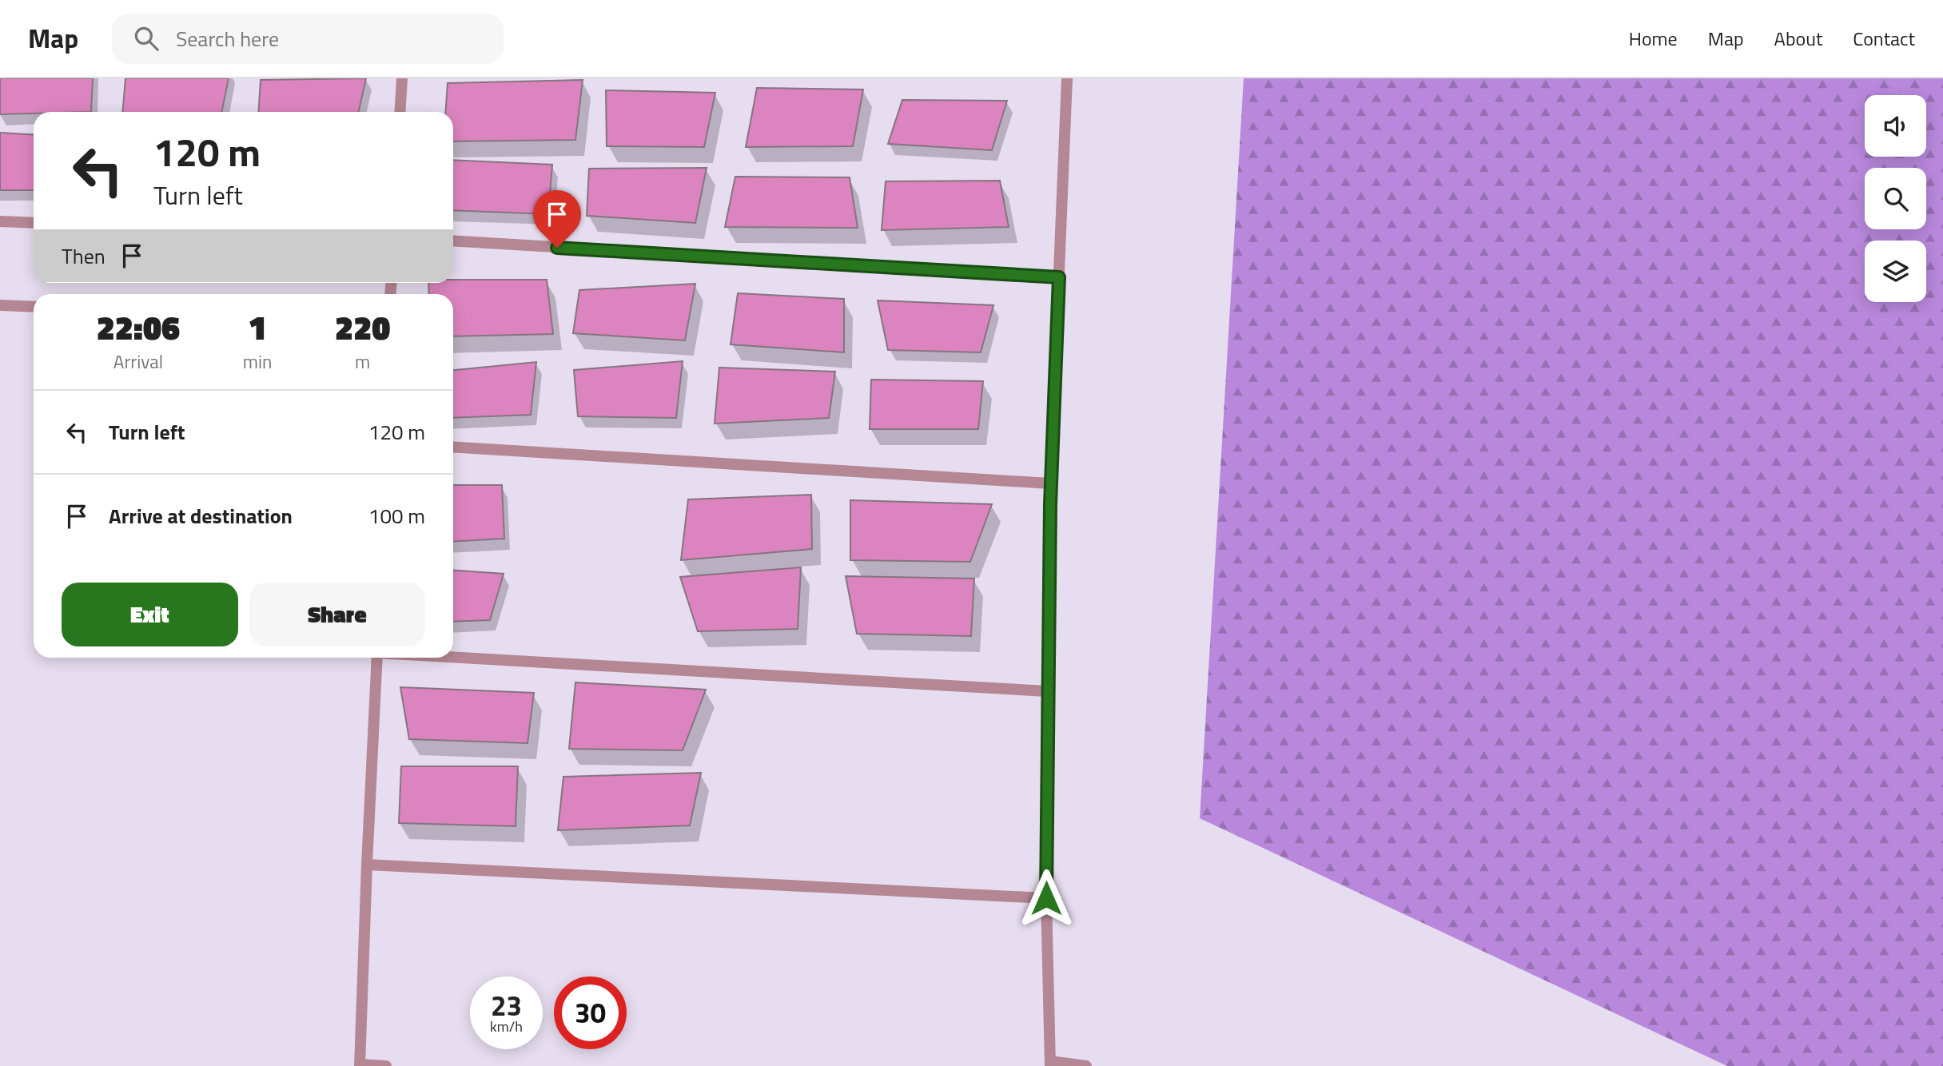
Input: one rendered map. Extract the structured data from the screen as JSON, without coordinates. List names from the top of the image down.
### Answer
{
  "page": {
    "header": "Map",
    "search": "Search here",
    "nav": [
      "Home",
      "Map",
      "About",
      "Contact"
    ],
    "turn": ["120 m", "Turn left"],
    "then": "Then",
    "eta": [
      "22:06",
      "Arrival",
      "1",
      "min",
      "220",
      "m"
    ],
    "list": [
      {
        "name": "Turn left",
        "value": "120 m"
      },
      {
        "name": "Arrive at destination",
        "value": "100 m"
      }
    ],
    "buttons": ["Exit", "Share"],
    "speed": "23 km/h",
    "limit": "30"
  }
}
